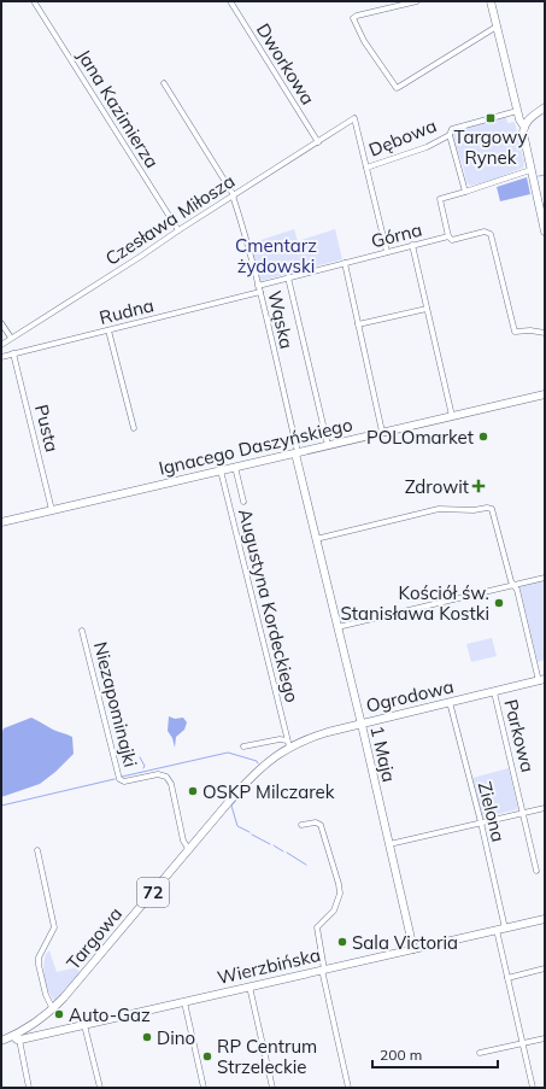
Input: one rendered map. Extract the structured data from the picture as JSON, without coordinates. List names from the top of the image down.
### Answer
{
  "streets": {
    "street": [
      "Dworkowa",
      "Jana Kazimierza",
      "Dębowa",
      "Czesława Miłosza",
      "Górna",
      "Rudna",
      "Wąska",
      "Pusta",
      "Ignacego Daszyńskiego",
      "Augustyna Kordeckiego",
      "Ogrodowa",
      "Niezapominajki",
      "Parkowa",
      "1 Maja",
      "Zielona",
      "72",
      "Targowa",
      "Wierzbińska"
    ]
  },
  "crossings": [
    ["Dworkowa", "Czesława Miłosza"],
    ["Jana Kazimierza", "Czesława Miłosza"],
    ["Dębowa", "Czesława Miłosza"],
    ["Czesława Miłosza", "Wąska"],
    ["Rudna", "Wąska"],
    ["Rudna", "Pusta"],
    ["Wąska", "Ignacego Daszyńskiego"],
    ["Wąska", "1 Maja"],
    ["Pusta", "Ignacego Daszyńskiego"],
    ["Ignacego Daszyńskiego", "Augustyna Kordeckiego"],
    ["Ignacego Daszyńskiego", "1 Maja"],
    ["Augustyna Kordeckiego", "Ogrodowa"],
    ["Augustyna Kordeckiego", "Targowa"],
    ["Ogrodowa", "Parkowa"],
    ["Ogrodowa", "1 Maja"],
    ["Ogrodowa", "Zielona"],
    ["Ogrodowa", "Targowa"],
    ["Niezapominajki", "Targowa"],
    ["1 Maja", "Wierzbińska"],
    ["Zielona", "Wierzbińska"],
    ["Targowa", "Wierzbińska"]
  ],
  "parks": ["Cmentarz żydowski"],
  "places": {
    "transit": ["Targowy Rynek"],
    "other": [
      "POLOmarket",
      "Kościół św. Stanisława Kostki",
      "OSKP Milczarek",
      "Sala Victoria",
      "Auto-Gaz",
      "Dino",
      "RP Centrum Strzeleckie"
    ],
    "health": ["Zdrowit"]
  },
  "scale_bar": "200 m"
}
